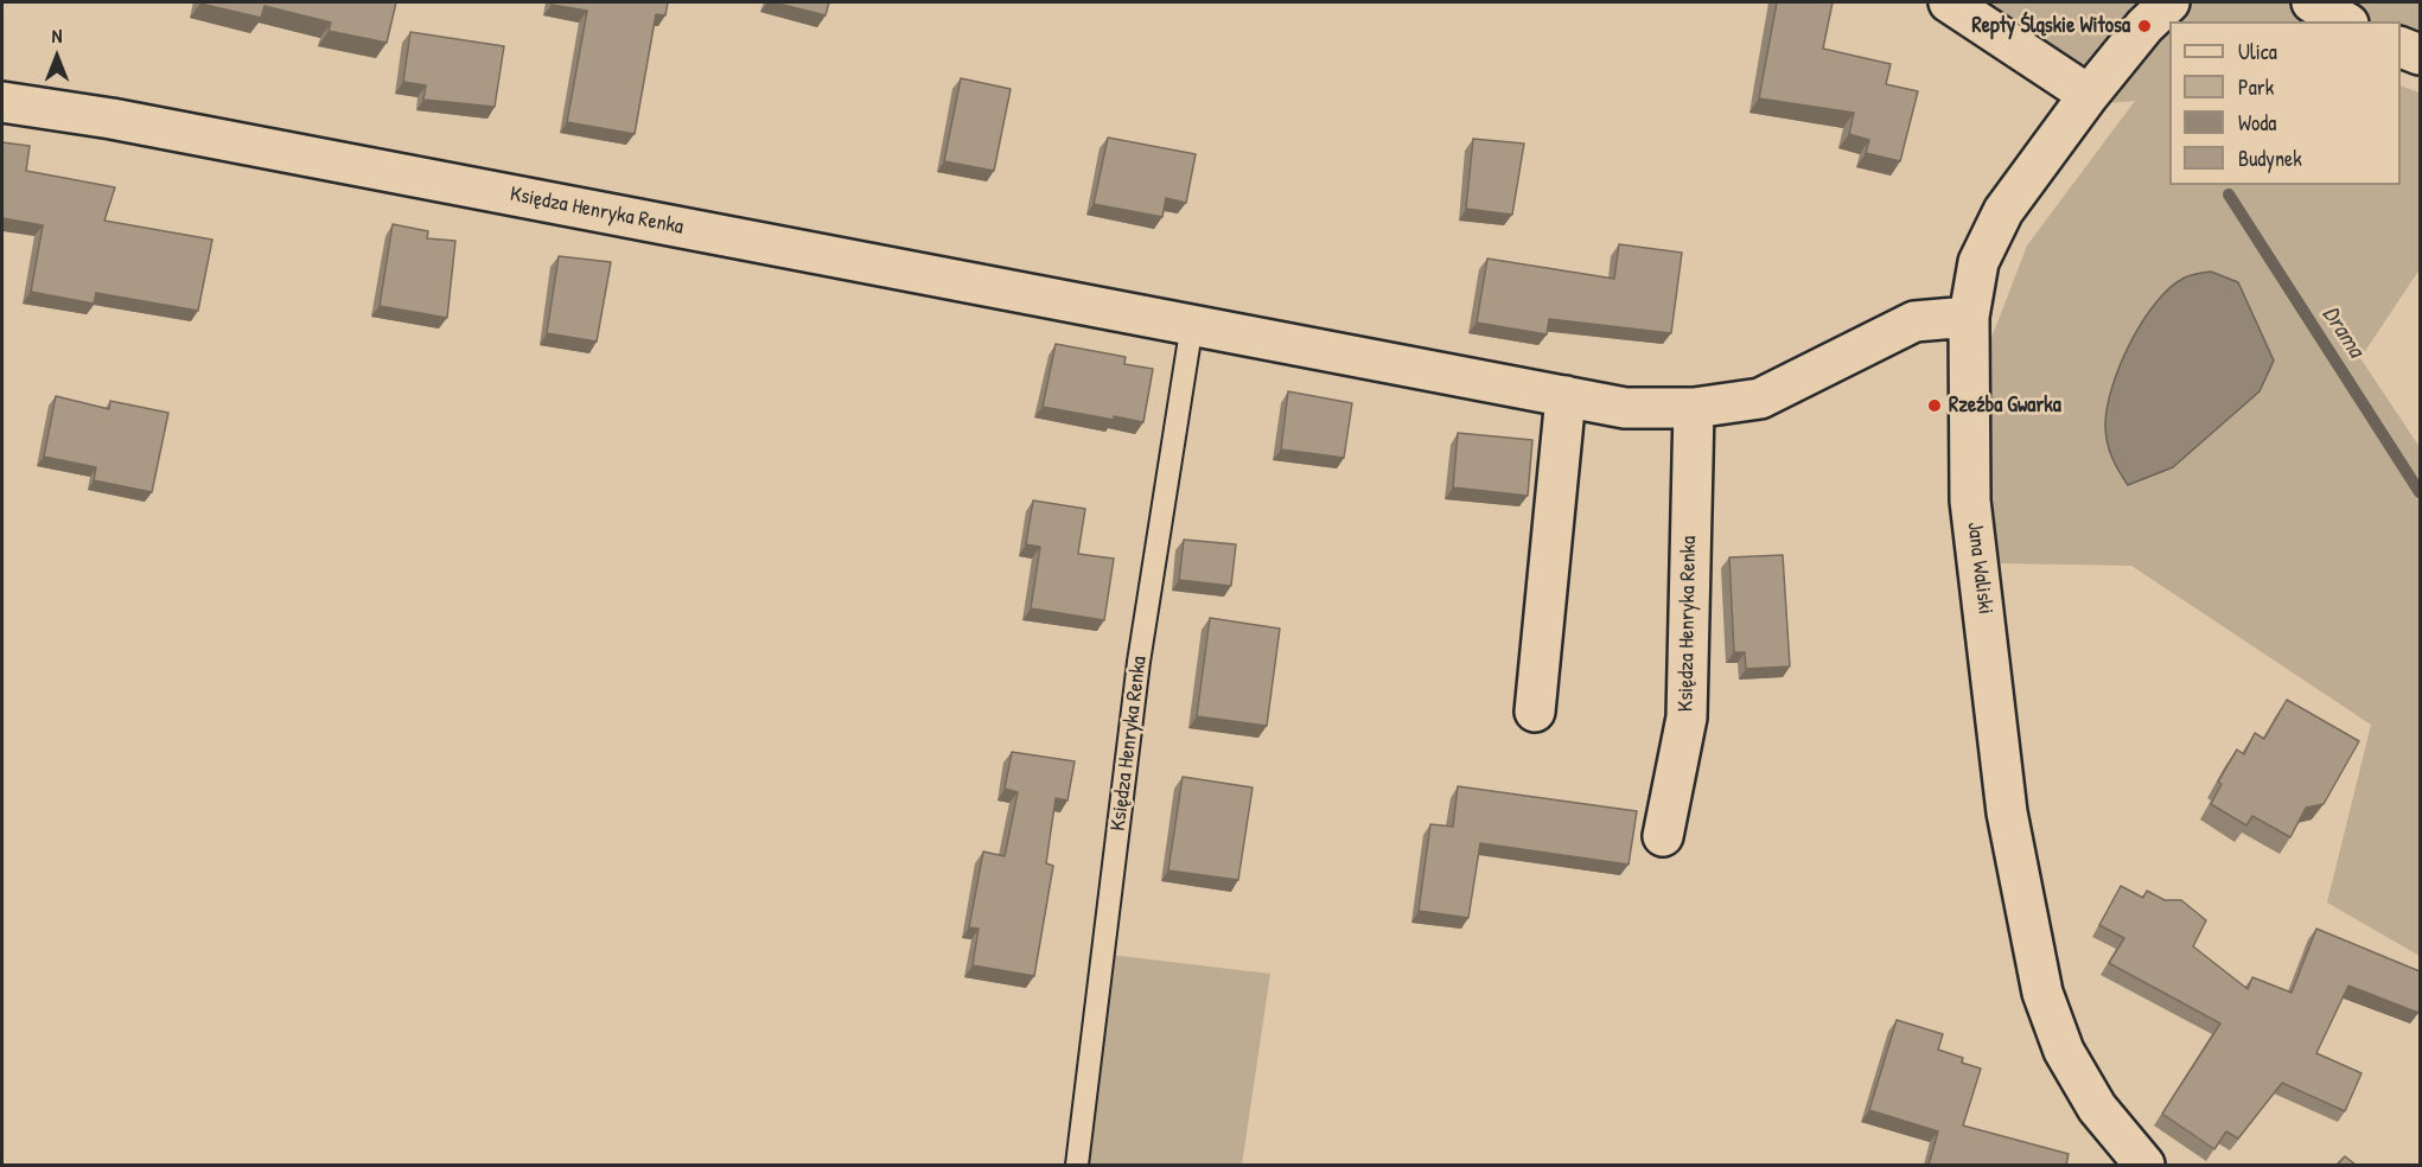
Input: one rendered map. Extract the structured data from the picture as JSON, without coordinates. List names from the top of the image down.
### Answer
{
  "streets": {
    "street": ["Księdza Henryka Renka", "Jana Waliski"]
  },
  "crossings": [
    ["Księdza Henryka Renka", "Jana Waliski"]
  ],
  "water": ["Drama"],
  "places": ["Repty Śląskie Witosa", "Rzeźba Gwarka"],
  "legend": [
    "Ulica",
    "Park",
    "Woda",
    "Budynek"
  ],
  "north": "top"
}
